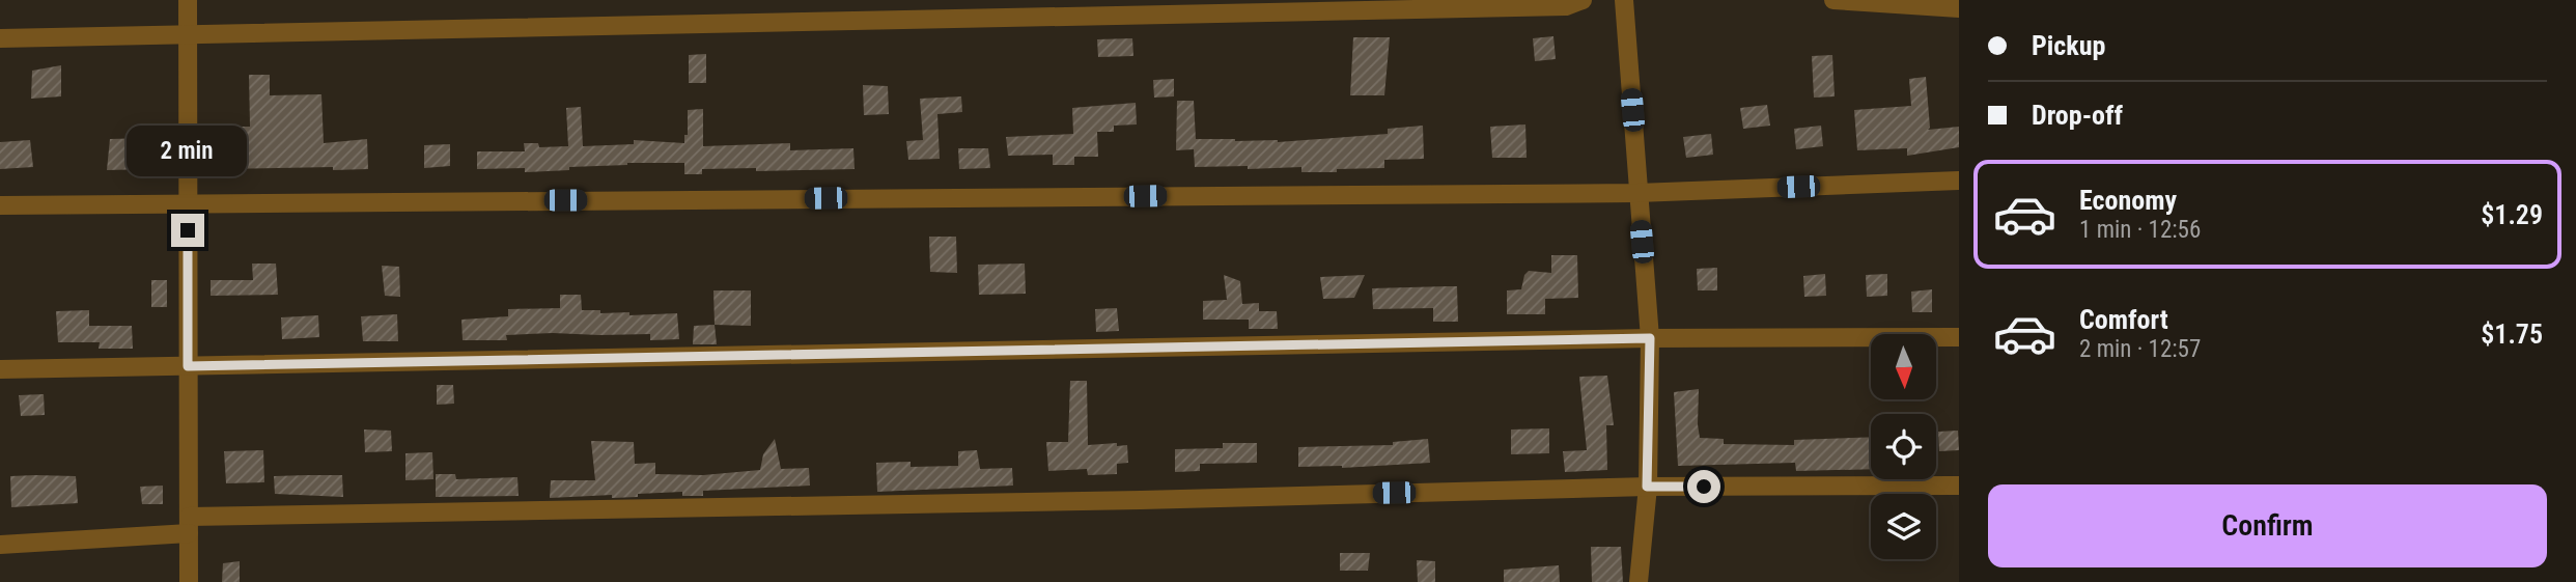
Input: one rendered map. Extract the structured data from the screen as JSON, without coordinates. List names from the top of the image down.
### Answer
{
  "north": "bottom",
  "page": {
    "banner": ["Pickup", "Drop-off"],
    "bubble": "2 min",
    "list": [
      {
        "name": "Economy",
        "note": "1 min · 12:56",
        "value": "$1.29"
      },
      {
        "name": "Comfort",
        "note": "2 min · 12:57",
        "value": "$1.75"
      }
    ],
    "buttons": "Confirm"
  }
}
